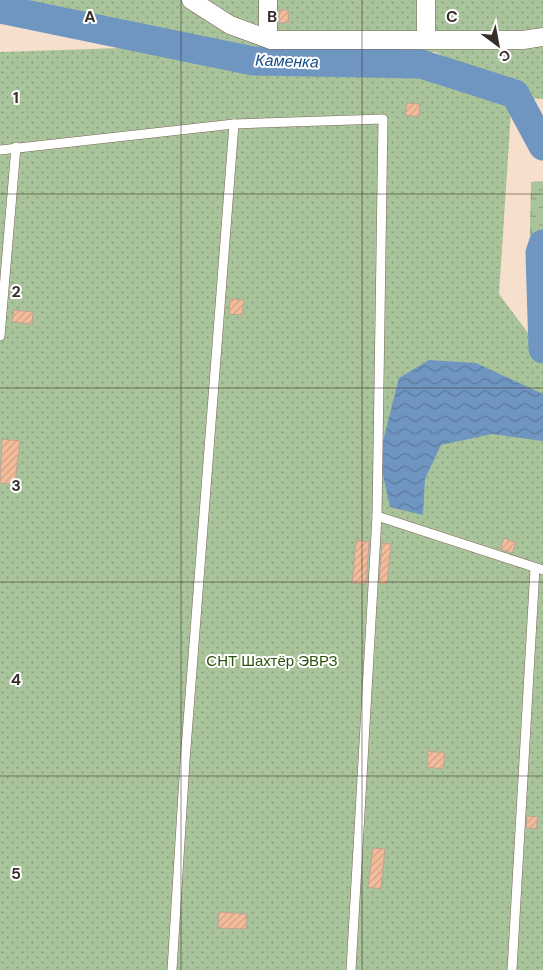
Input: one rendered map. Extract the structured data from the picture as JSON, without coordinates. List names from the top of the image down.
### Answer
{
  "water": ["Каменка"],
  "parks": ["СНТ Шахтёр ЭВРЗ"],
  "north": "bottom right",
  "grid": {
    "columns": ["A", "B", "C"],
    "rows": [
      "1",
      "2",
      "3",
      "4",
      "5"
    ]
  }
}
